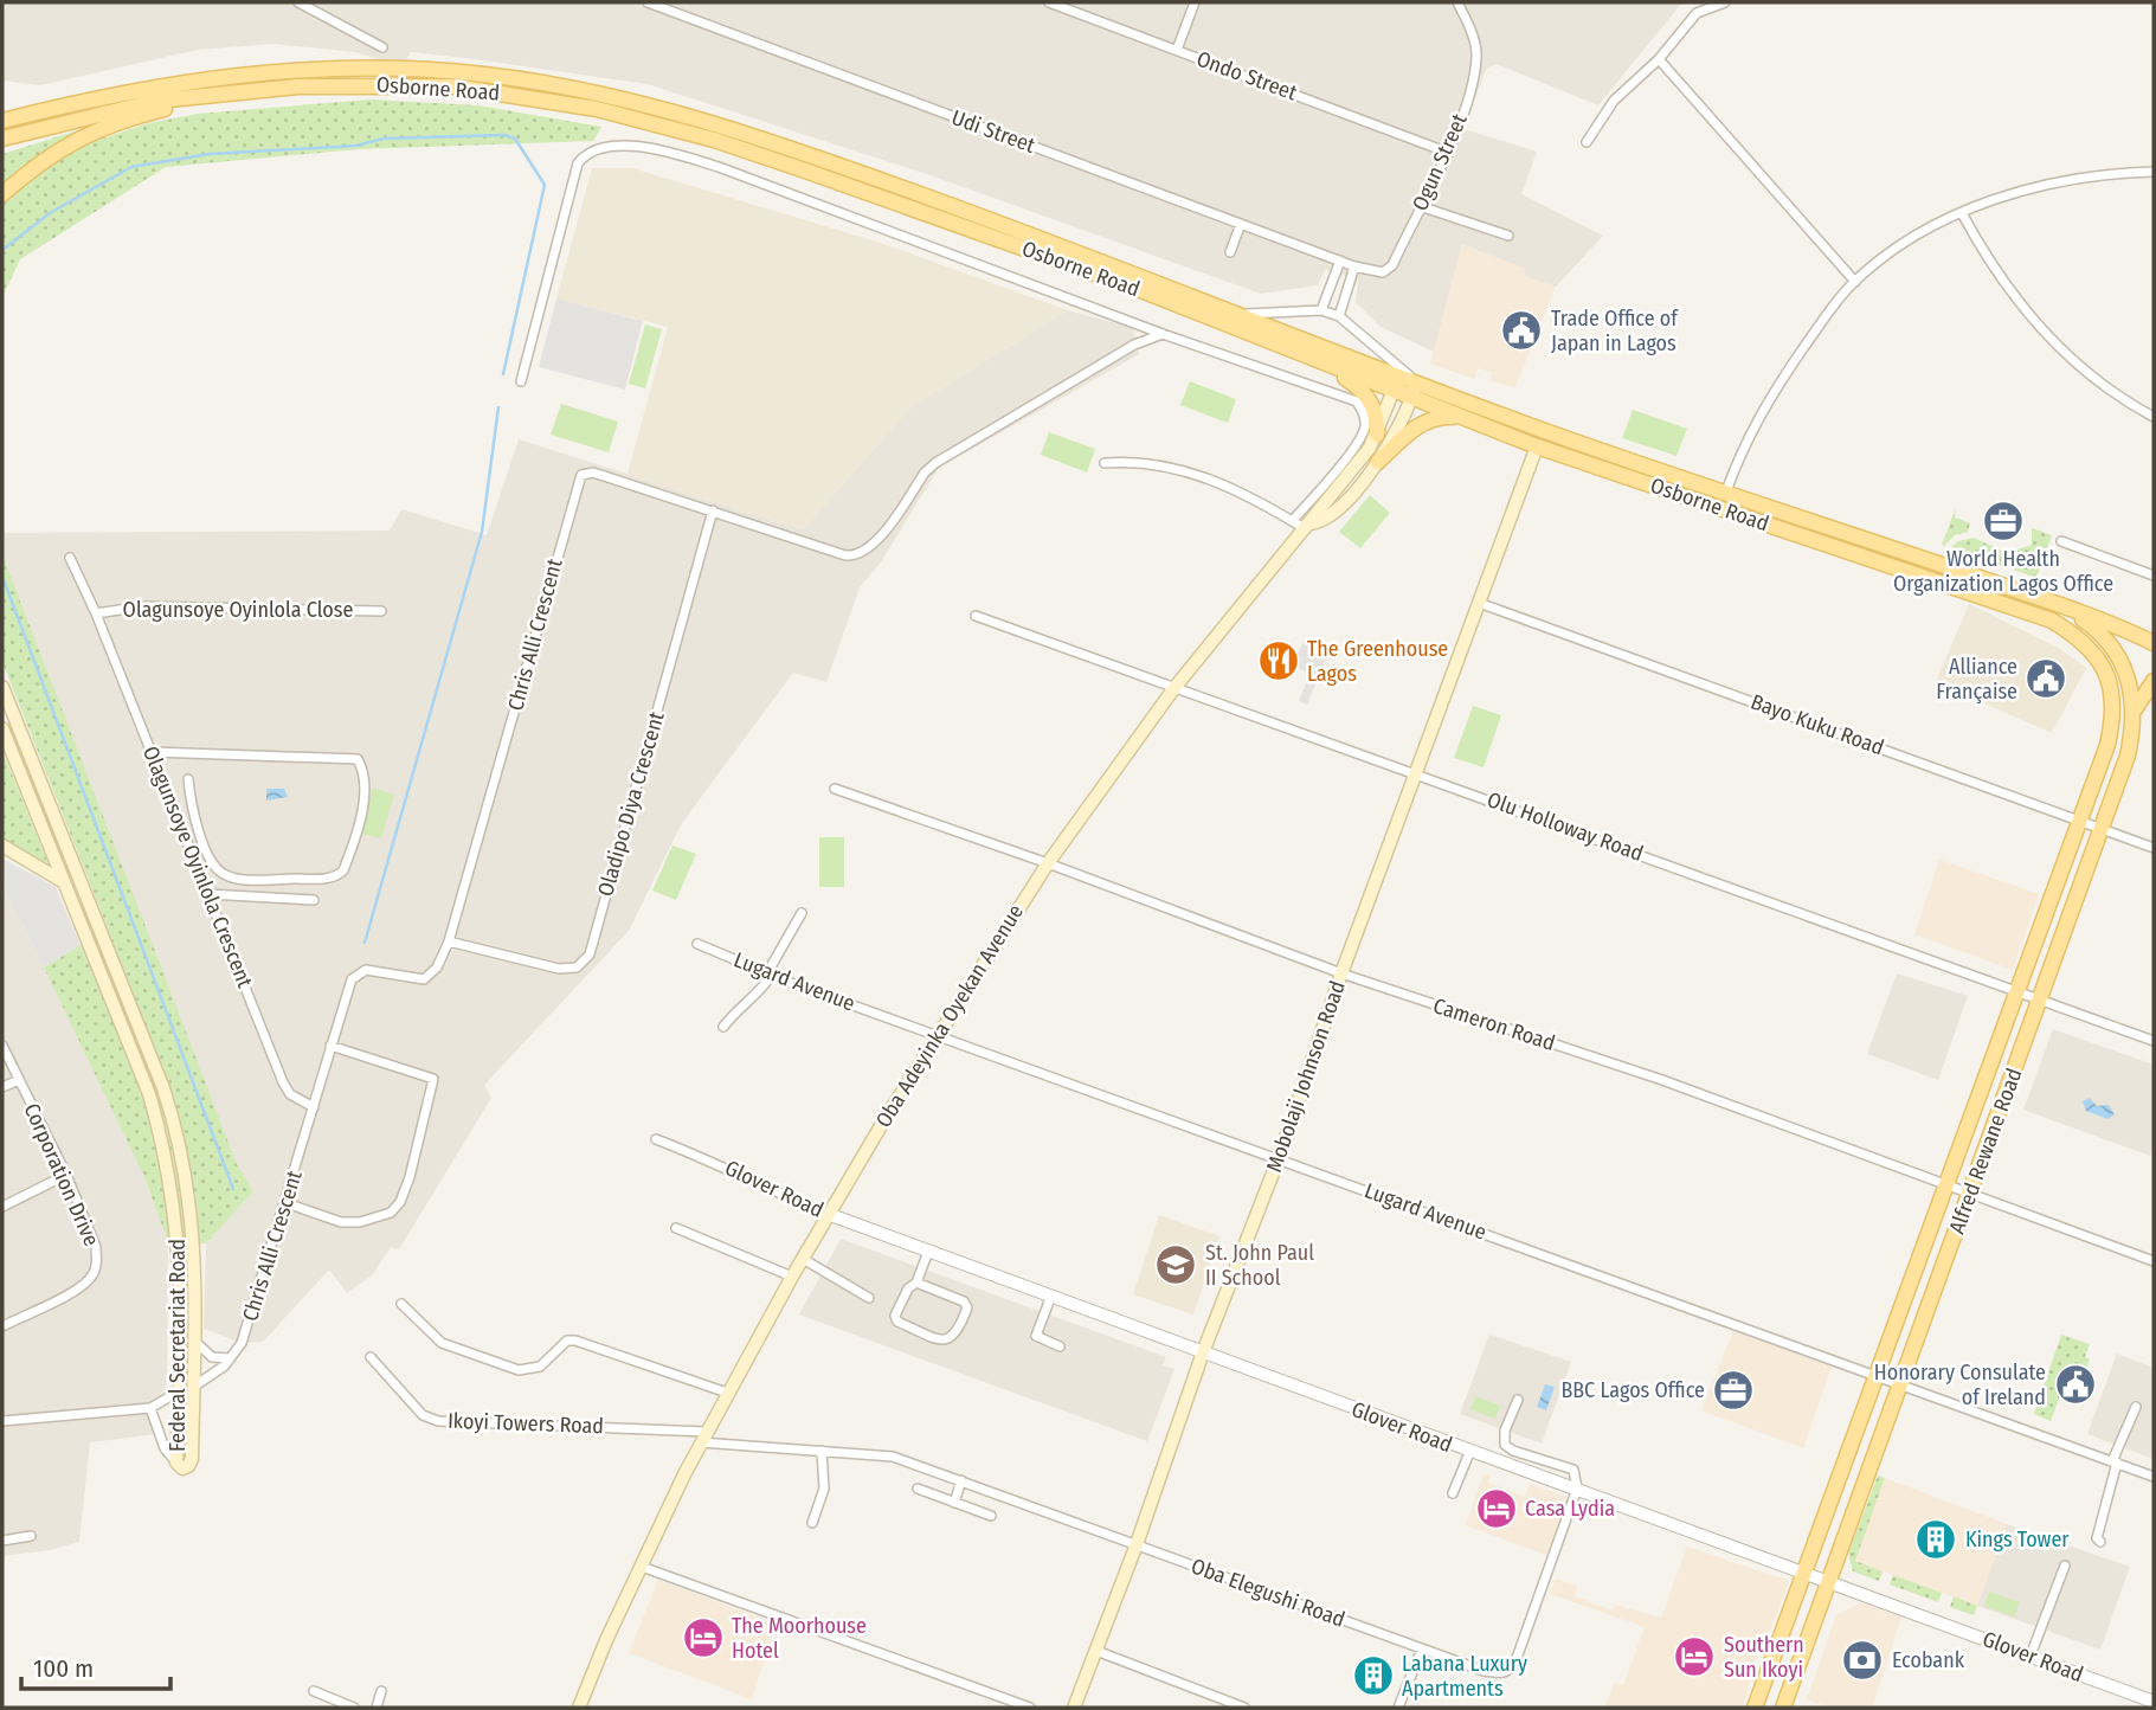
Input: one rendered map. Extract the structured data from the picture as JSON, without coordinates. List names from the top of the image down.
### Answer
{
  "streets": {
    "main road": [
      "Osborne Road",
      "Oba Adeyinka Oyekan Avenue",
      "Mobolaji Johnson Road",
      "Alfred Rewane Road",
      "Federal Secretariat Road"
    ],
    "street": [
      "Ondo Street",
      "Udi Street",
      "Ogun Street",
      "Olagunsoye Oyinlola Close",
      "Chris Alli Crescent",
      "Bayo Kuku Road",
      "Oladipo Diya Crescent",
      "Olu Holloway Road",
      "Olagunsoye Oyinlola Crescent",
      "Lugard Avenue",
      "Cameron Road",
      "Corporation Drive",
      "Glover Road",
      "Ikoyi Towers Road",
      "Oba Elegushi Road"
    ]
  },
  "crossings": [
    ["Ondo Street", "Ogun Street"],
    ["Osborne Road", "Oba Adeyinka Oyekan Avenue"],
    ["Osborne Road", "Mobolaji Johnson Road"],
    ["Osborne Road", "Alfred Rewane Road"],
    ["Udi Street", "Ogun Street"],
    ["Olagunsoye Oyinlola Close", "Olagunsoye Oyinlola Crescent"],
    ["Chris Alli Crescent", "Oladipo Diya Crescent"],
    ["Chris Alli Crescent", "Olagunsoye Oyinlola Crescent"],
    ["Chris Alli Crescent", "Federal Secretariat Road"],
    ["Bayo Kuku Road", "Mobolaji Johnson Road"],
    ["Bayo Kuku Road", "Alfred Rewane Road"],
    ["Olu Holloway Road", "Oba Adeyinka Oyekan Avenue"],
    ["Olu Holloway Road", "Mobolaji Johnson Road"],
    ["Olu Holloway Road", "Alfred Rewane Road"],
    ["Lugard Avenue", "Oba Adeyinka Oyekan Avenue"],
    ["Lugard Avenue", "Mobolaji Johnson Road"],
    ["Lugard Avenue", "Alfred Rewane Road"],
    ["Oba Adeyinka Oyekan Avenue", "Cameron Road"],
    ["Oba Adeyinka Oyekan Avenue", "Glover Road"],
    ["Oba Adeyinka Oyekan Avenue", "Ikoyi Towers Road"],
    ["Oba Adeyinka Oyekan Avenue", "Oba Elegushi Road"],
    ["Cameron Road", "Mobolaji Johnson Road"],
    ["Cameron Road", "Alfred Rewane Road"],
    ["Mobolaji Johnson Road", "Glover Road"],
    ["Mobolaji Johnson Road", "Oba Elegushi Road"],
    ["Alfred Rewane Road", "Glover Road"],
    ["Glover Road", "Oba Elegushi Road"],
    ["Ikoyi Towers Road", "Oba Elegushi Road"]
  ],
  "places": {
    "public building": ["Trade Office of Japan in Lagos", "Alliance Française", "Honorary Consulate of Ireland"],
    "office": ["World Health Organization Lagos Office", "BBC Lagos Office"],
    "restaurant": ["The Greenhouse Lagos"],
    "school or university": ["St. John Paul II School"],
    "hotel": ["Casa Lydia", "The Moorhouse Hotel", "Southern Sun Ikoyi"],
    "building": ["Kings Tower", "Labana Luxury Apartments"],
    "bank": ["Ecobank"]
  },
  "scale_bar": "100 m"
}
